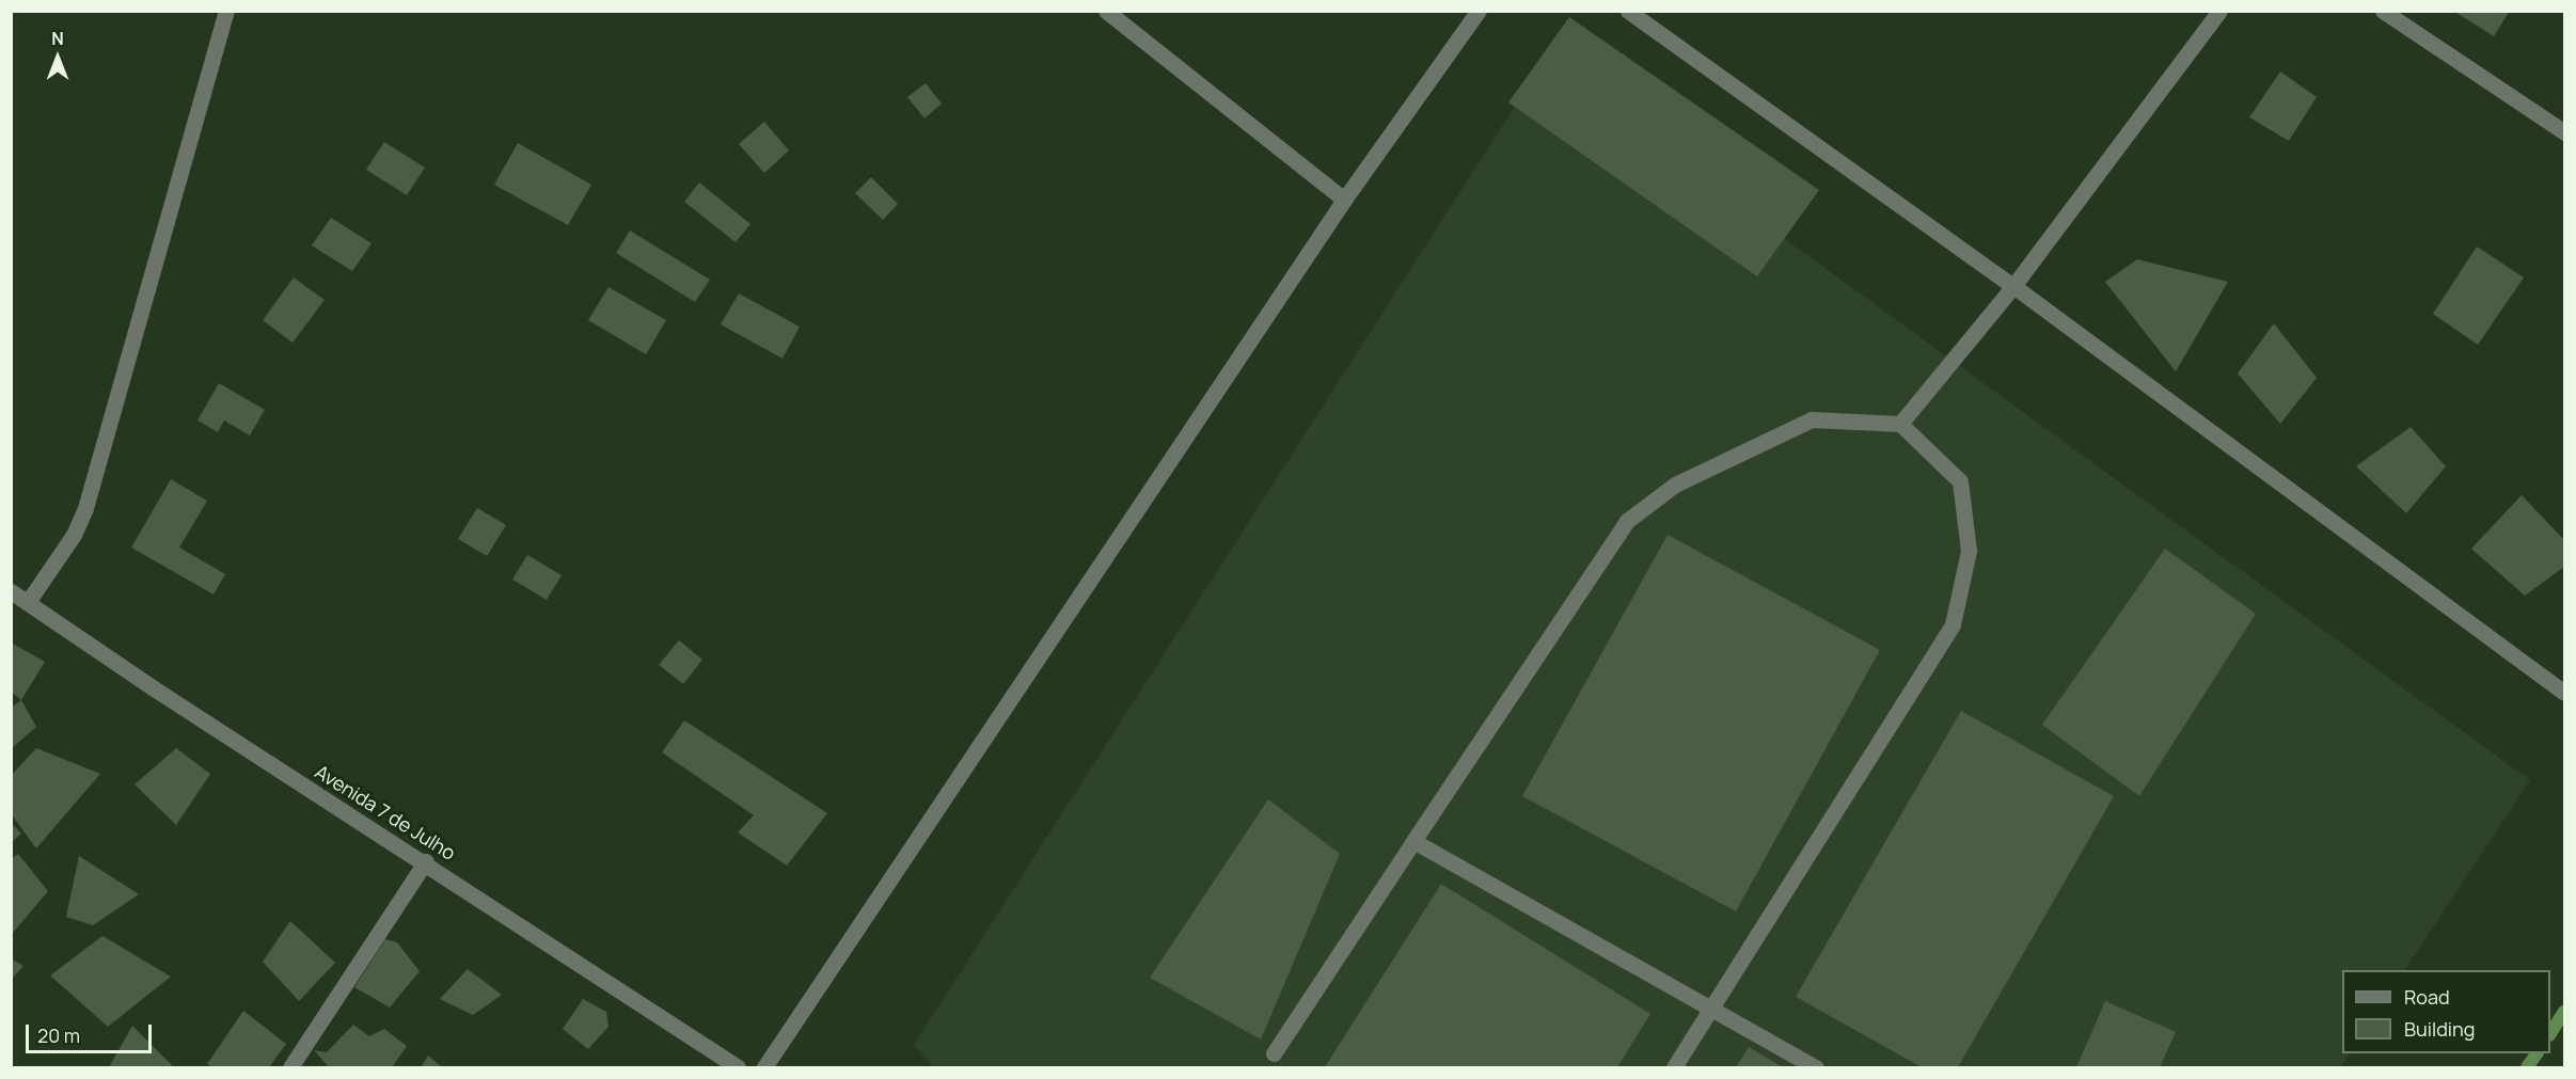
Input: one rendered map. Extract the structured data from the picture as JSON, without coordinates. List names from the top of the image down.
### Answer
{
  "streets": {
    "street": ["Avenida 7 de Julho"]
  },
  "legend": ["Road", "Building"],
  "scale_bar": "20 m",
  "north": "top"
}
